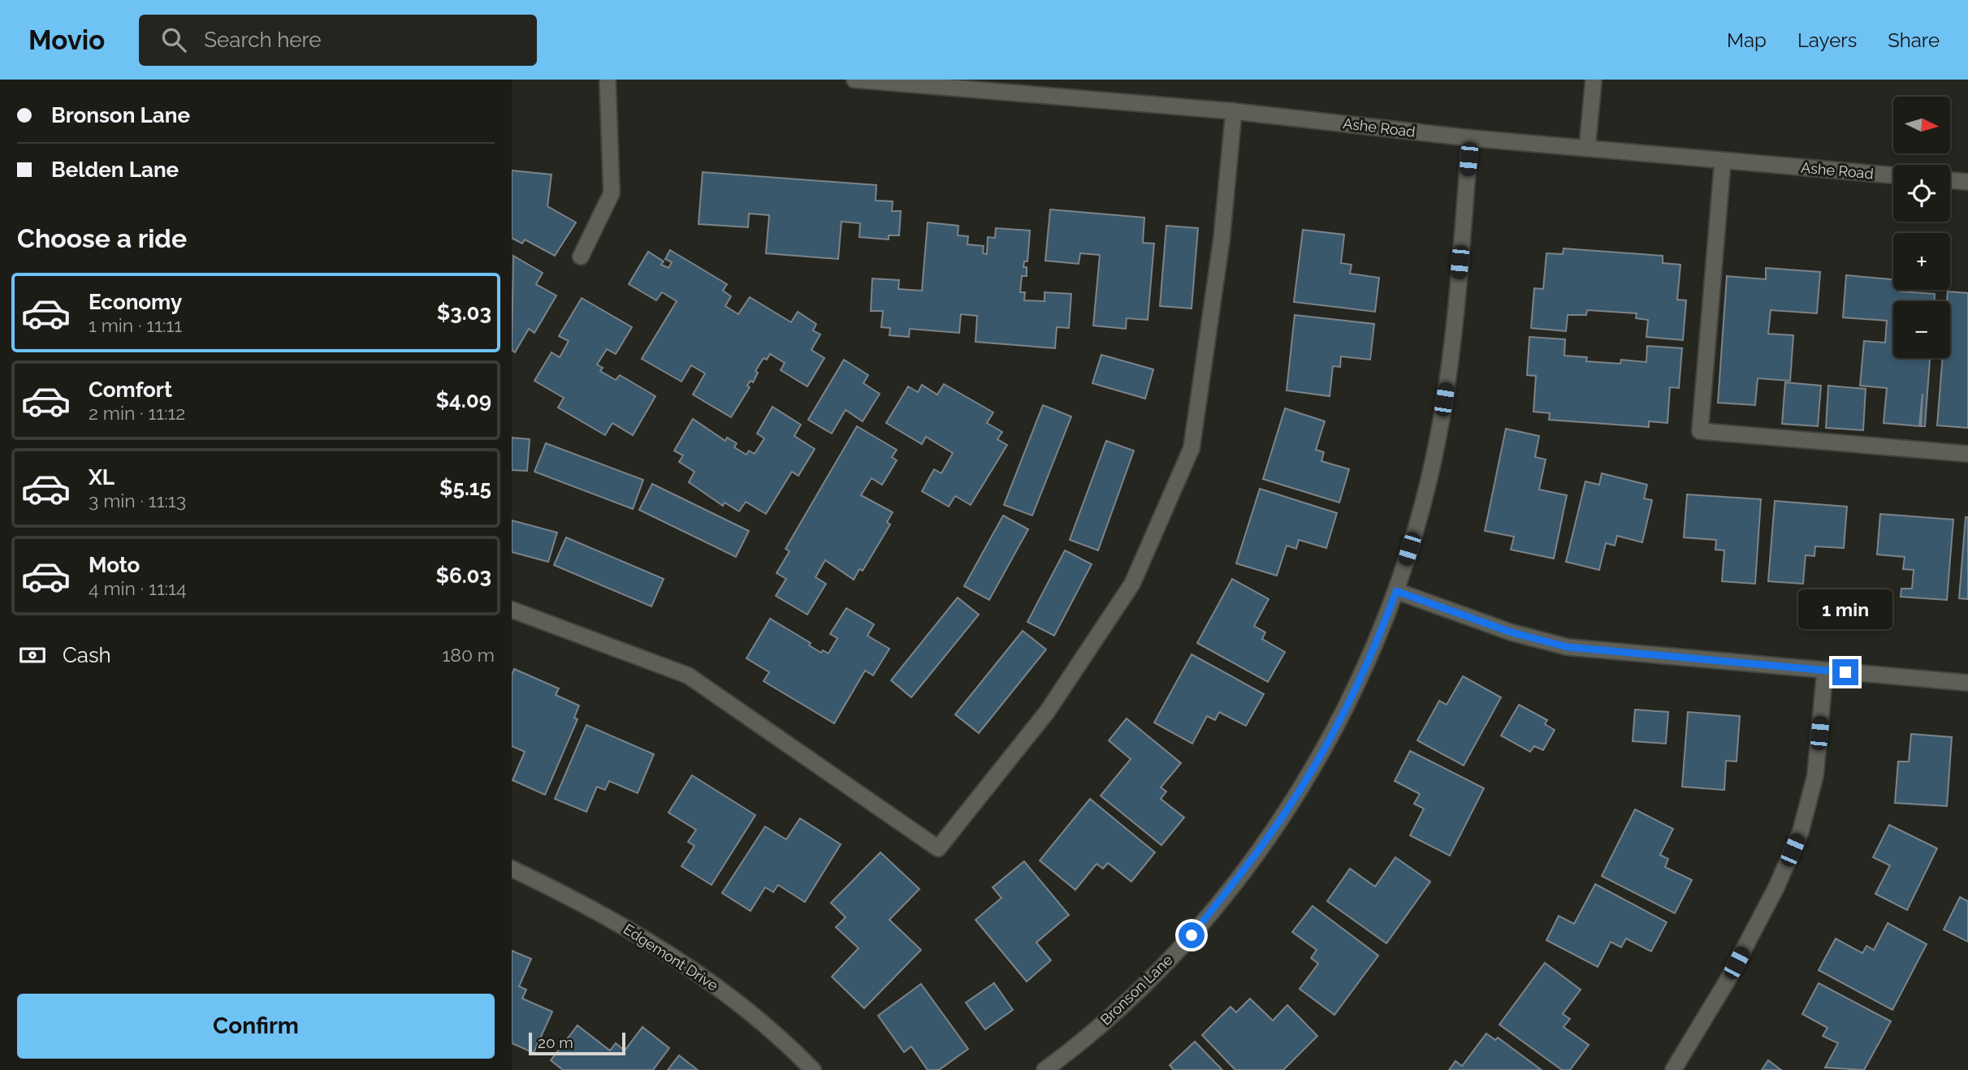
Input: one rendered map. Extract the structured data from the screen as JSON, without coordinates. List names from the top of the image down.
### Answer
{
  "streets": {
    "street": ["Ashe Road", "Edgemont Drive", "Bronson Lane"]
  },
  "crossings": [
    ["Ashe Road", "Bronson Lane"]
  ],
  "scale_bar": "20 m",
  "north": "right",
  "page": {
    "header": "Movio",
    "search": "Search here",
    "nav": ["Map", "Layers", "Share"],
    "banner": ["Bronson Lane", "Belden Lane"],
    "map_buttons": ["+", "−"],
    "heading": "Choose a ride",
    "list": [
      {
        "name": "Economy",
        "note": "1 min · 11:11",
        "value": "$3.03"
      },
      {
        "name": "Comfort",
        "note": "2 min · 11:12",
        "value": "$4.09"
      },
      {
        "name": "XL",
        "note": "3 min · 11:13",
        "value": "$5.15"
      },
      {
        "name": "Moto",
        "note": "4 min · 11:14",
        "value": "$6.03"
      }
    ],
    "bubble": "1 min",
    "pay": ["Cash", "180 m"],
    "buttons": "Confirm",
    "scale": "20 m"
  }
}
